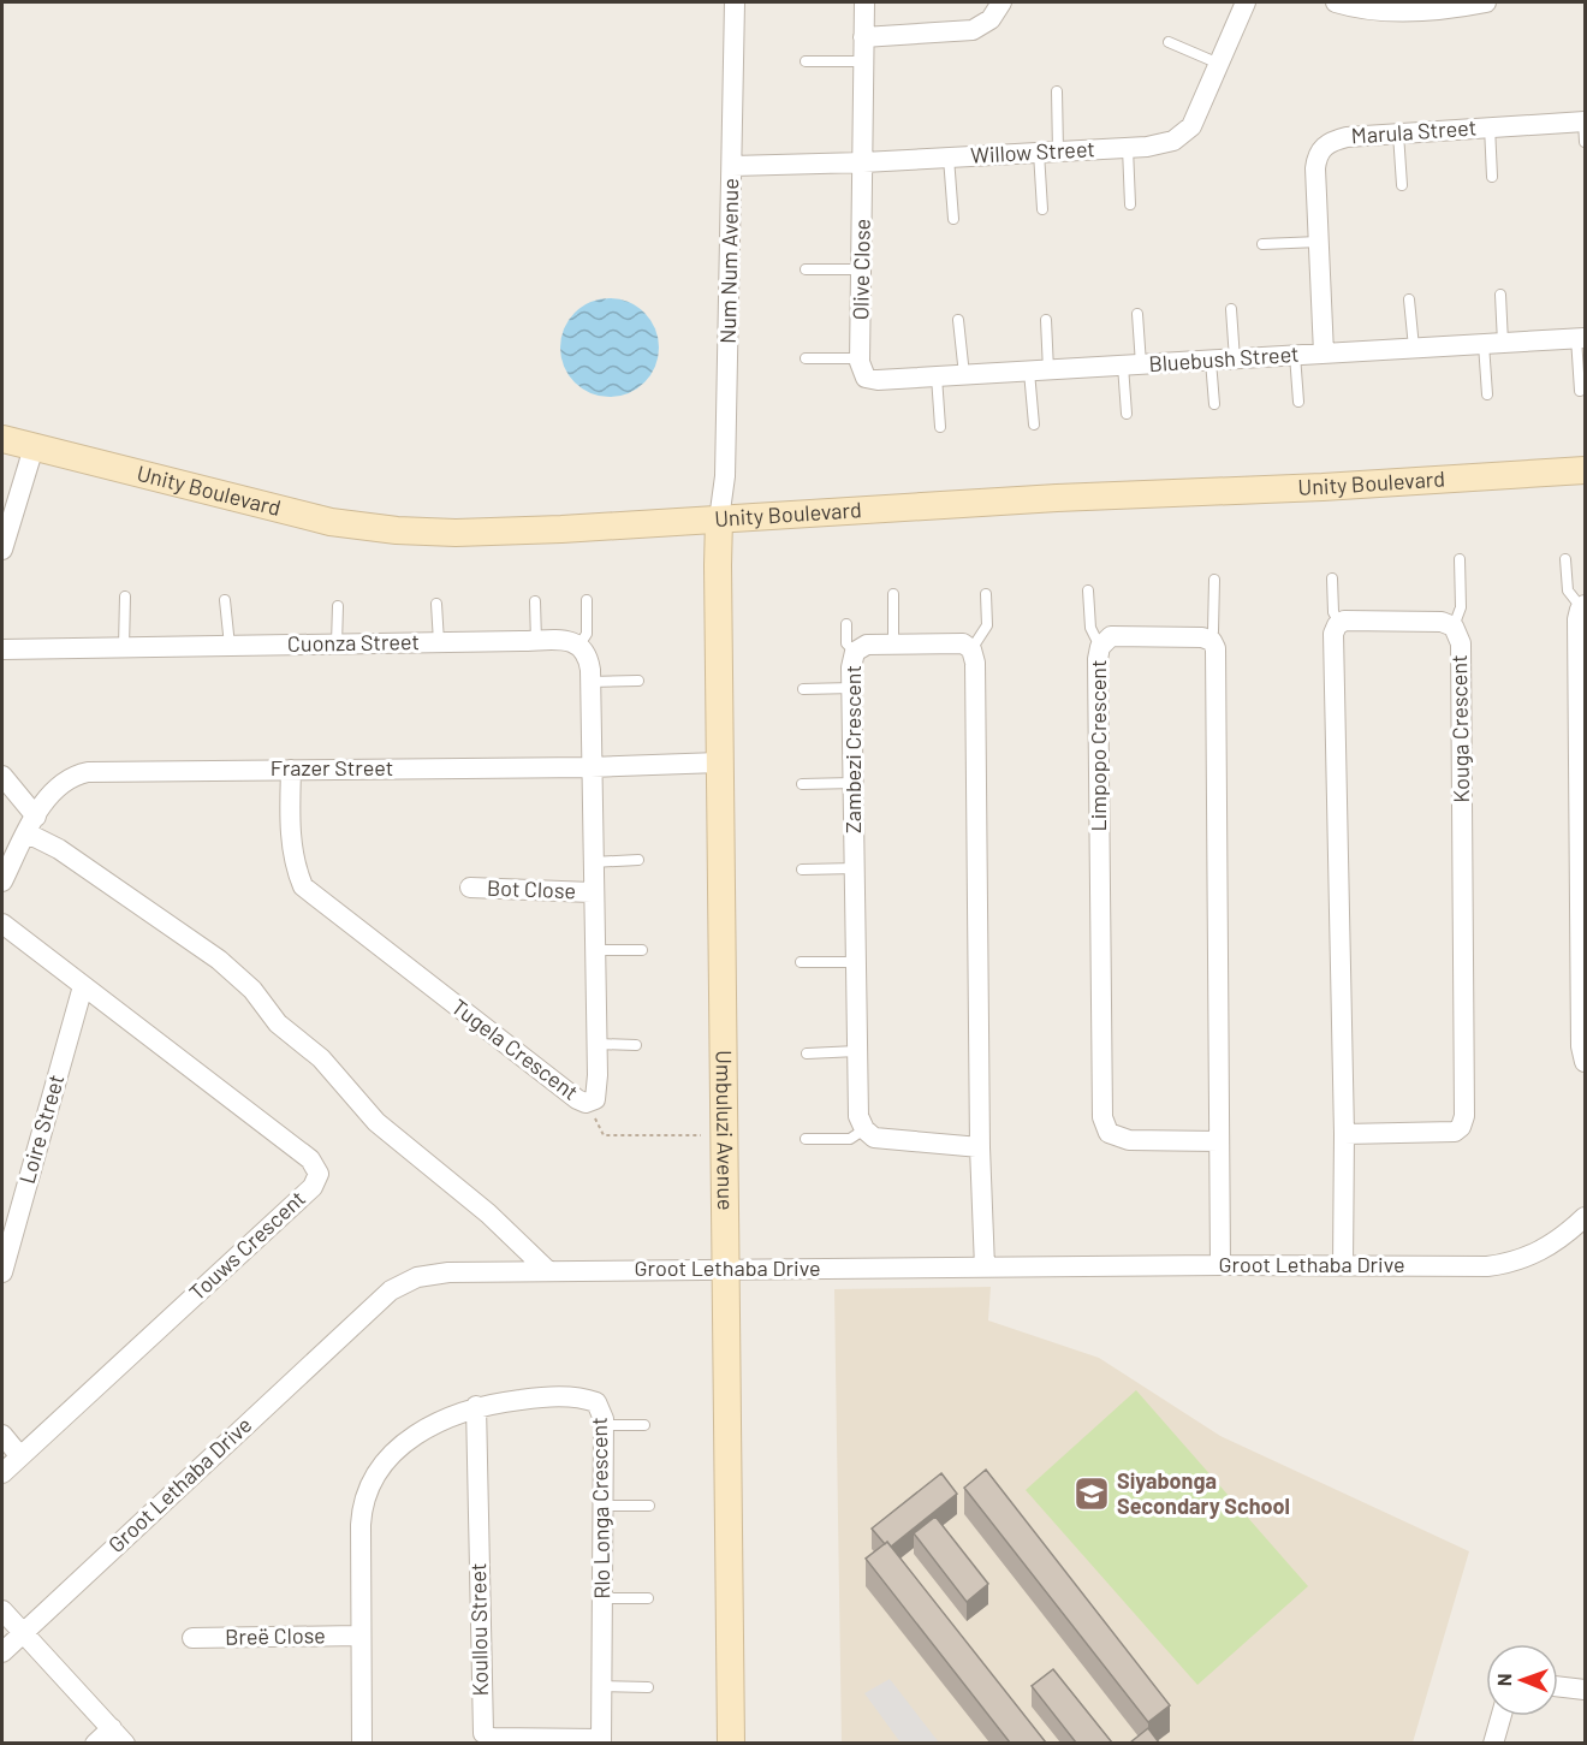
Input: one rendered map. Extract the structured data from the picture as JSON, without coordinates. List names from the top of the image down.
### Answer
{
  "streets": {
    "street": [
      "Marula Street",
      "Willow Street",
      "Num Num Avenue",
      "Olive Close",
      "Bluebush Street",
      "Unity Boulevard",
      "Cuonza Street",
      "Kouga Crescent",
      "Limpopo Crescent",
      "Zambezi Crescent",
      "Frazer Street",
      "Bot Close",
      "Tugela Crescent",
      "Loire Street",
      "Umbuluzi Avenue",
      "Touws Crescent",
      "Groot Lethaba Drive",
      "Rlo Longa Crescent",
      "Koullou Street",
      "Breë Close"
    ]
  },
  "crossings": [
    ["Marula Street", "Bluebush Street"],
    ["Willow Street", "Num Num Avenue"],
    ["Willow Street", "Olive Close"],
    ["Num Num Avenue", "Unity Boulevard"],
    ["Num Num Avenue", "Umbuluzi Avenue"],
    ["Olive Close", "Bluebush Street"],
    ["Unity Boulevard", "Umbuluzi Avenue"],
    ["Frazer Street", "Tugela Crescent"],
    ["Frazer Street", "Umbuluzi Avenue"],
    ["Bot Close", "Tugela Crescent"],
    ["Loire Street", "Touws Crescent"],
    ["Umbuluzi Avenue", "Groot Lethaba Drive"],
    ["Rlo Longa Crescent", "Koullou Street"],
    ["Rlo Longa Crescent", "Breë Close"]
  ],
  "places": {
    "school or university": ["Siyabonga Secondary School"]
  },
  "north": "left"
}
